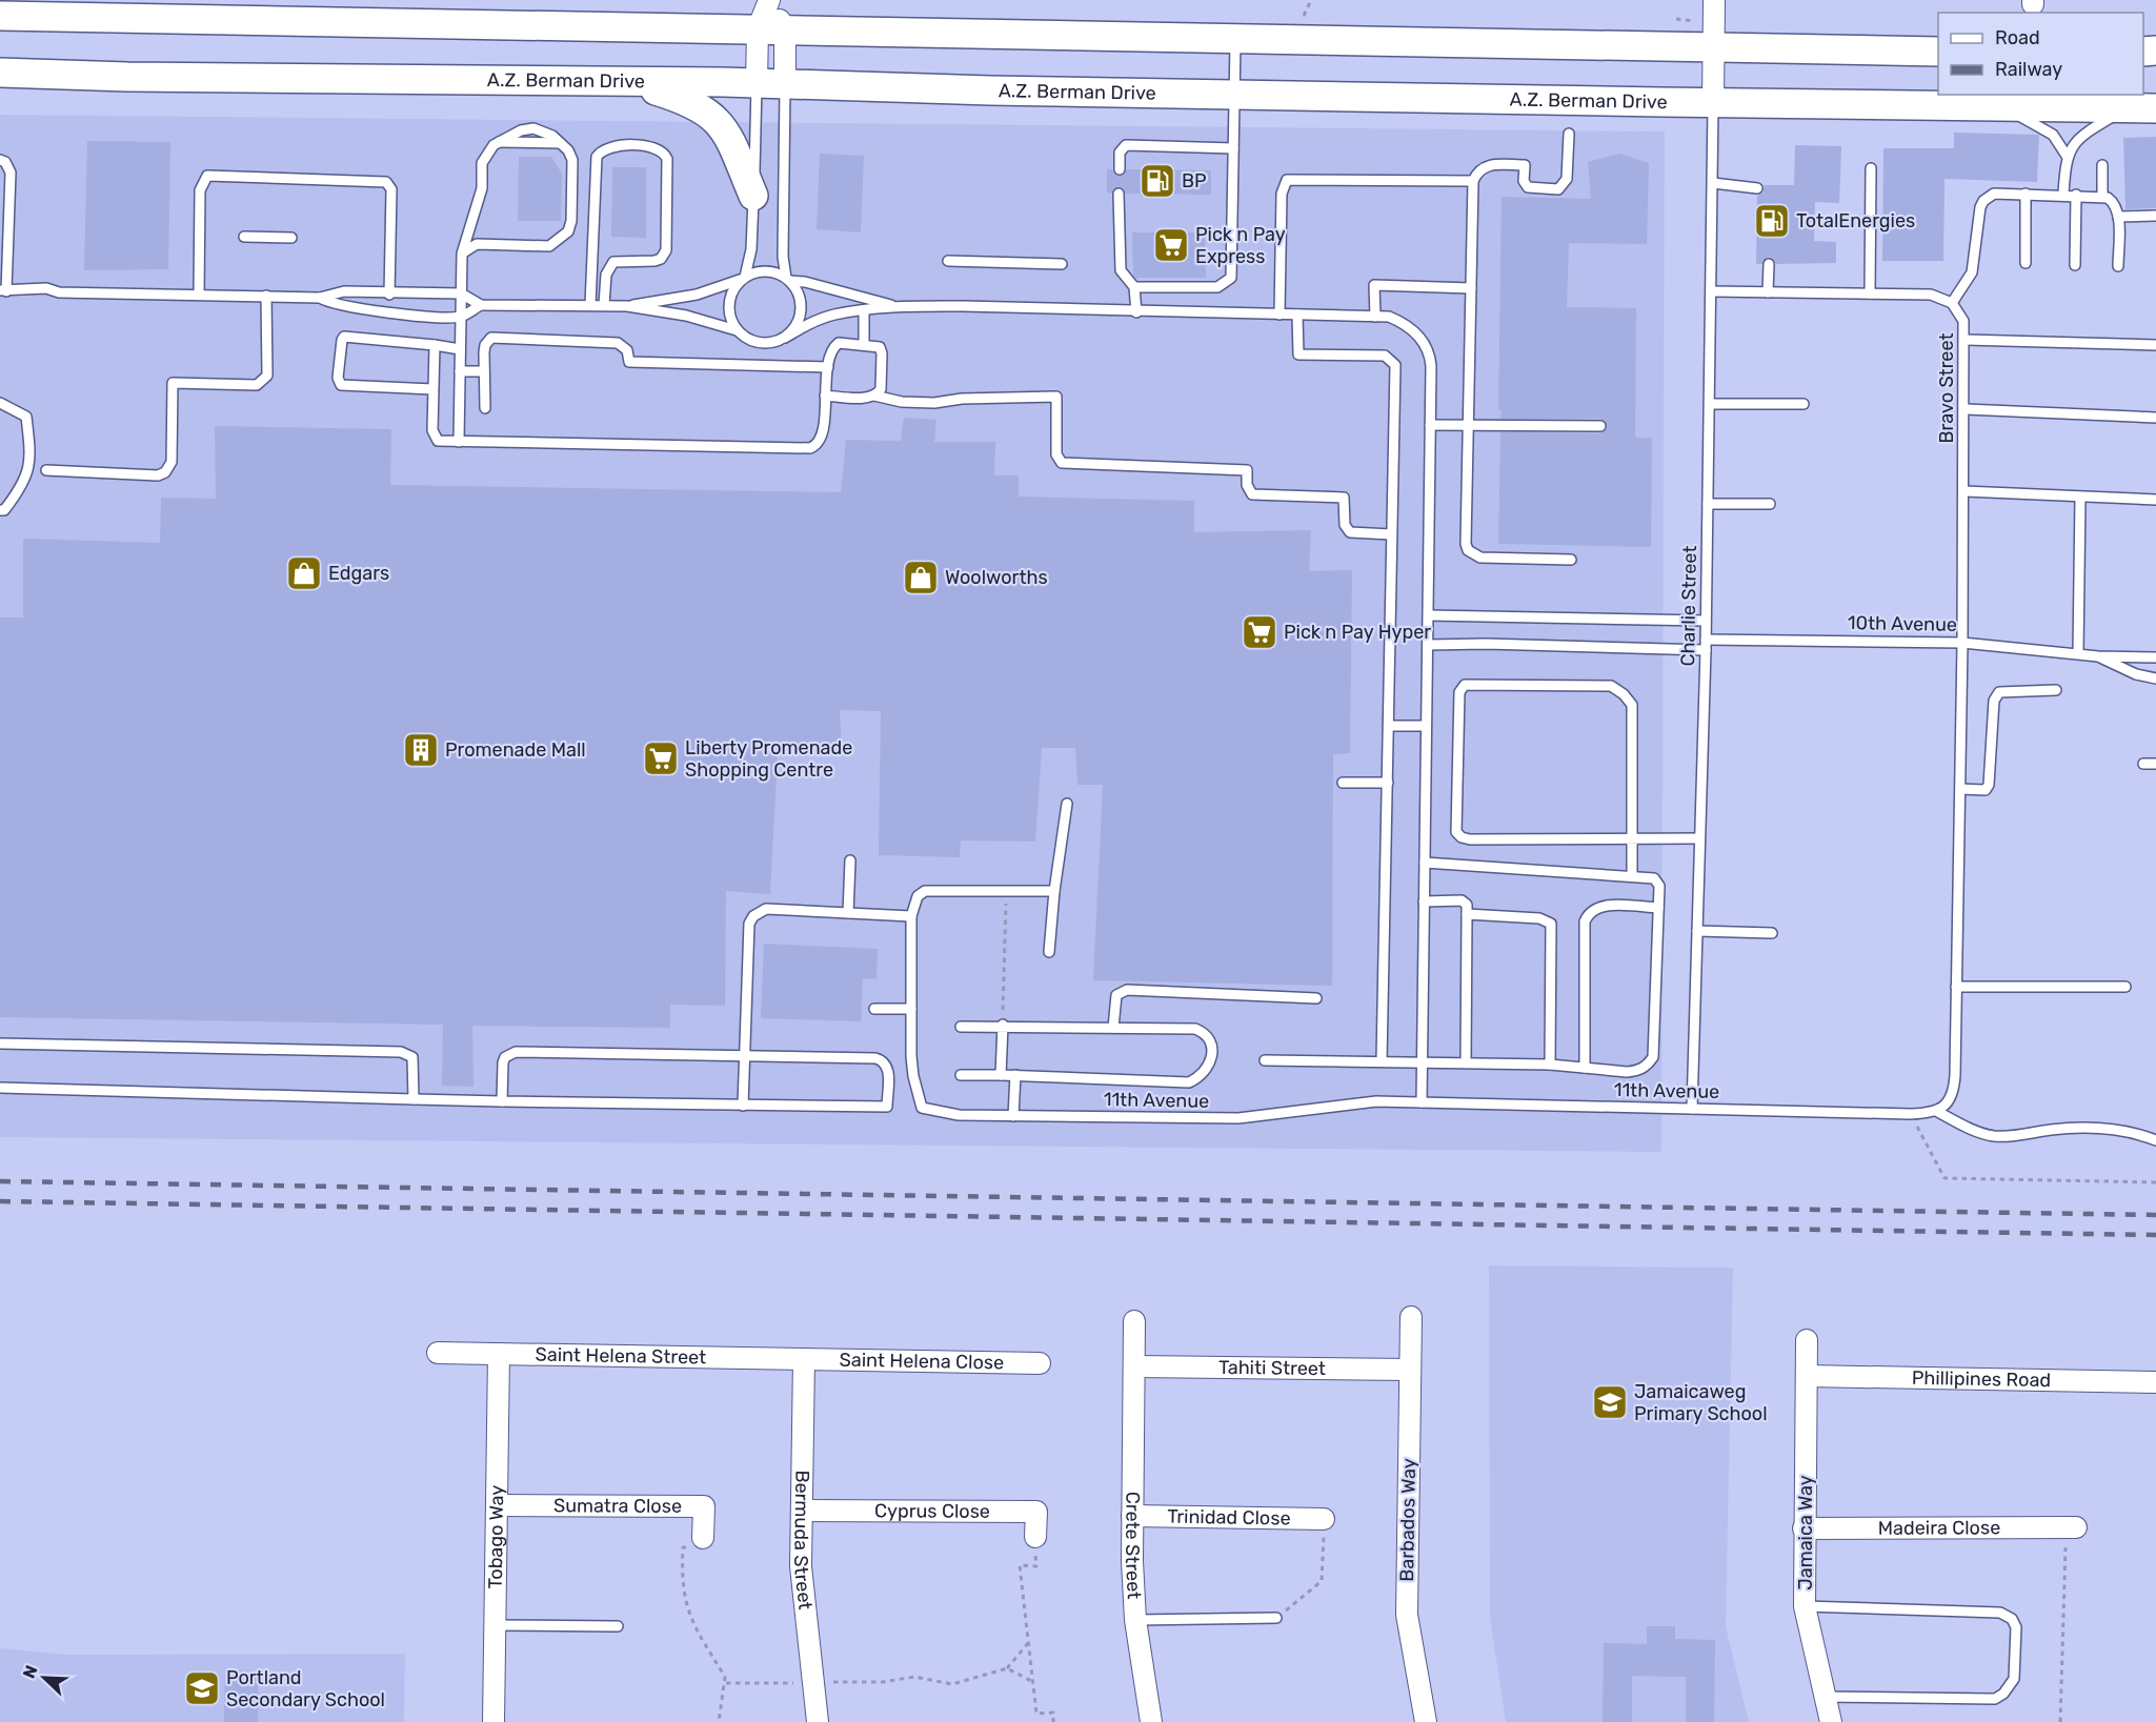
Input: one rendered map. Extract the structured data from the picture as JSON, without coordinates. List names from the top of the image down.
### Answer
{
  "streets": {
    "main road": ["A.Z. Berman Drive"],
    "street": [
      "Saint Helena Street",
      "Saint Helena Close",
      "Tahiti Street",
      "Phillipines Road",
      "Sumatra Close",
      "Cyprus Close",
      "Trinidad Close",
      "Barbados Way",
      "Madeira Close",
      "Jamaica Way",
      "Tobago Way",
      "Bermuda Street",
      "Crete Street"
    ],
    "lane": [
      "Bravo Street",
      "Charlie Street",
      "10th Avenue",
      "11th Avenue"
    ]
  },
  "crossings": [
    ["A.Z. Berman Drive", "Charlie Street"],
    ["Bravo Street", "10th Avenue"],
    ["Charlie Street", "10th Avenue"],
    ["Charlie Street", "11th Avenue"],
    ["Saint Helena Street", "Saint Helena Close"],
    ["Saint Helena Street", "Tobago Way"],
    ["Saint Helena Street", "Bermuda Street"],
    ["Saint Helena Close", "Bermuda Street"],
    ["Tahiti Street", "Barbados Way"],
    ["Tahiti Street", "Crete Street"],
    ["Phillipines Road", "Jamaica Way"],
    ["Sumatra Close", "Tobago Way"],
    ["Cyprus Close", "Bermuda Street"],
    ["Trinidad Close", "Crete Street"],
    ["Madeira Close", "Jamaica Way"]
  ],
  "places": {
    "fuel station": ["BP", "TotalEnergies"],
    "supermarket": ["Pick n Pay Express", "Pick n Pay Hyper", "Liberty Promenade Shopping Centre"],
    "shop": ["Edgars", "Woolworths"],
    "building": ["Promenade Mall"],
    "school or university": ["Jamaicaweg Primary School", "Portland Secondary School"]
  },
  "legend": ["Road", "Railway"],
  "north": "top left"
}
